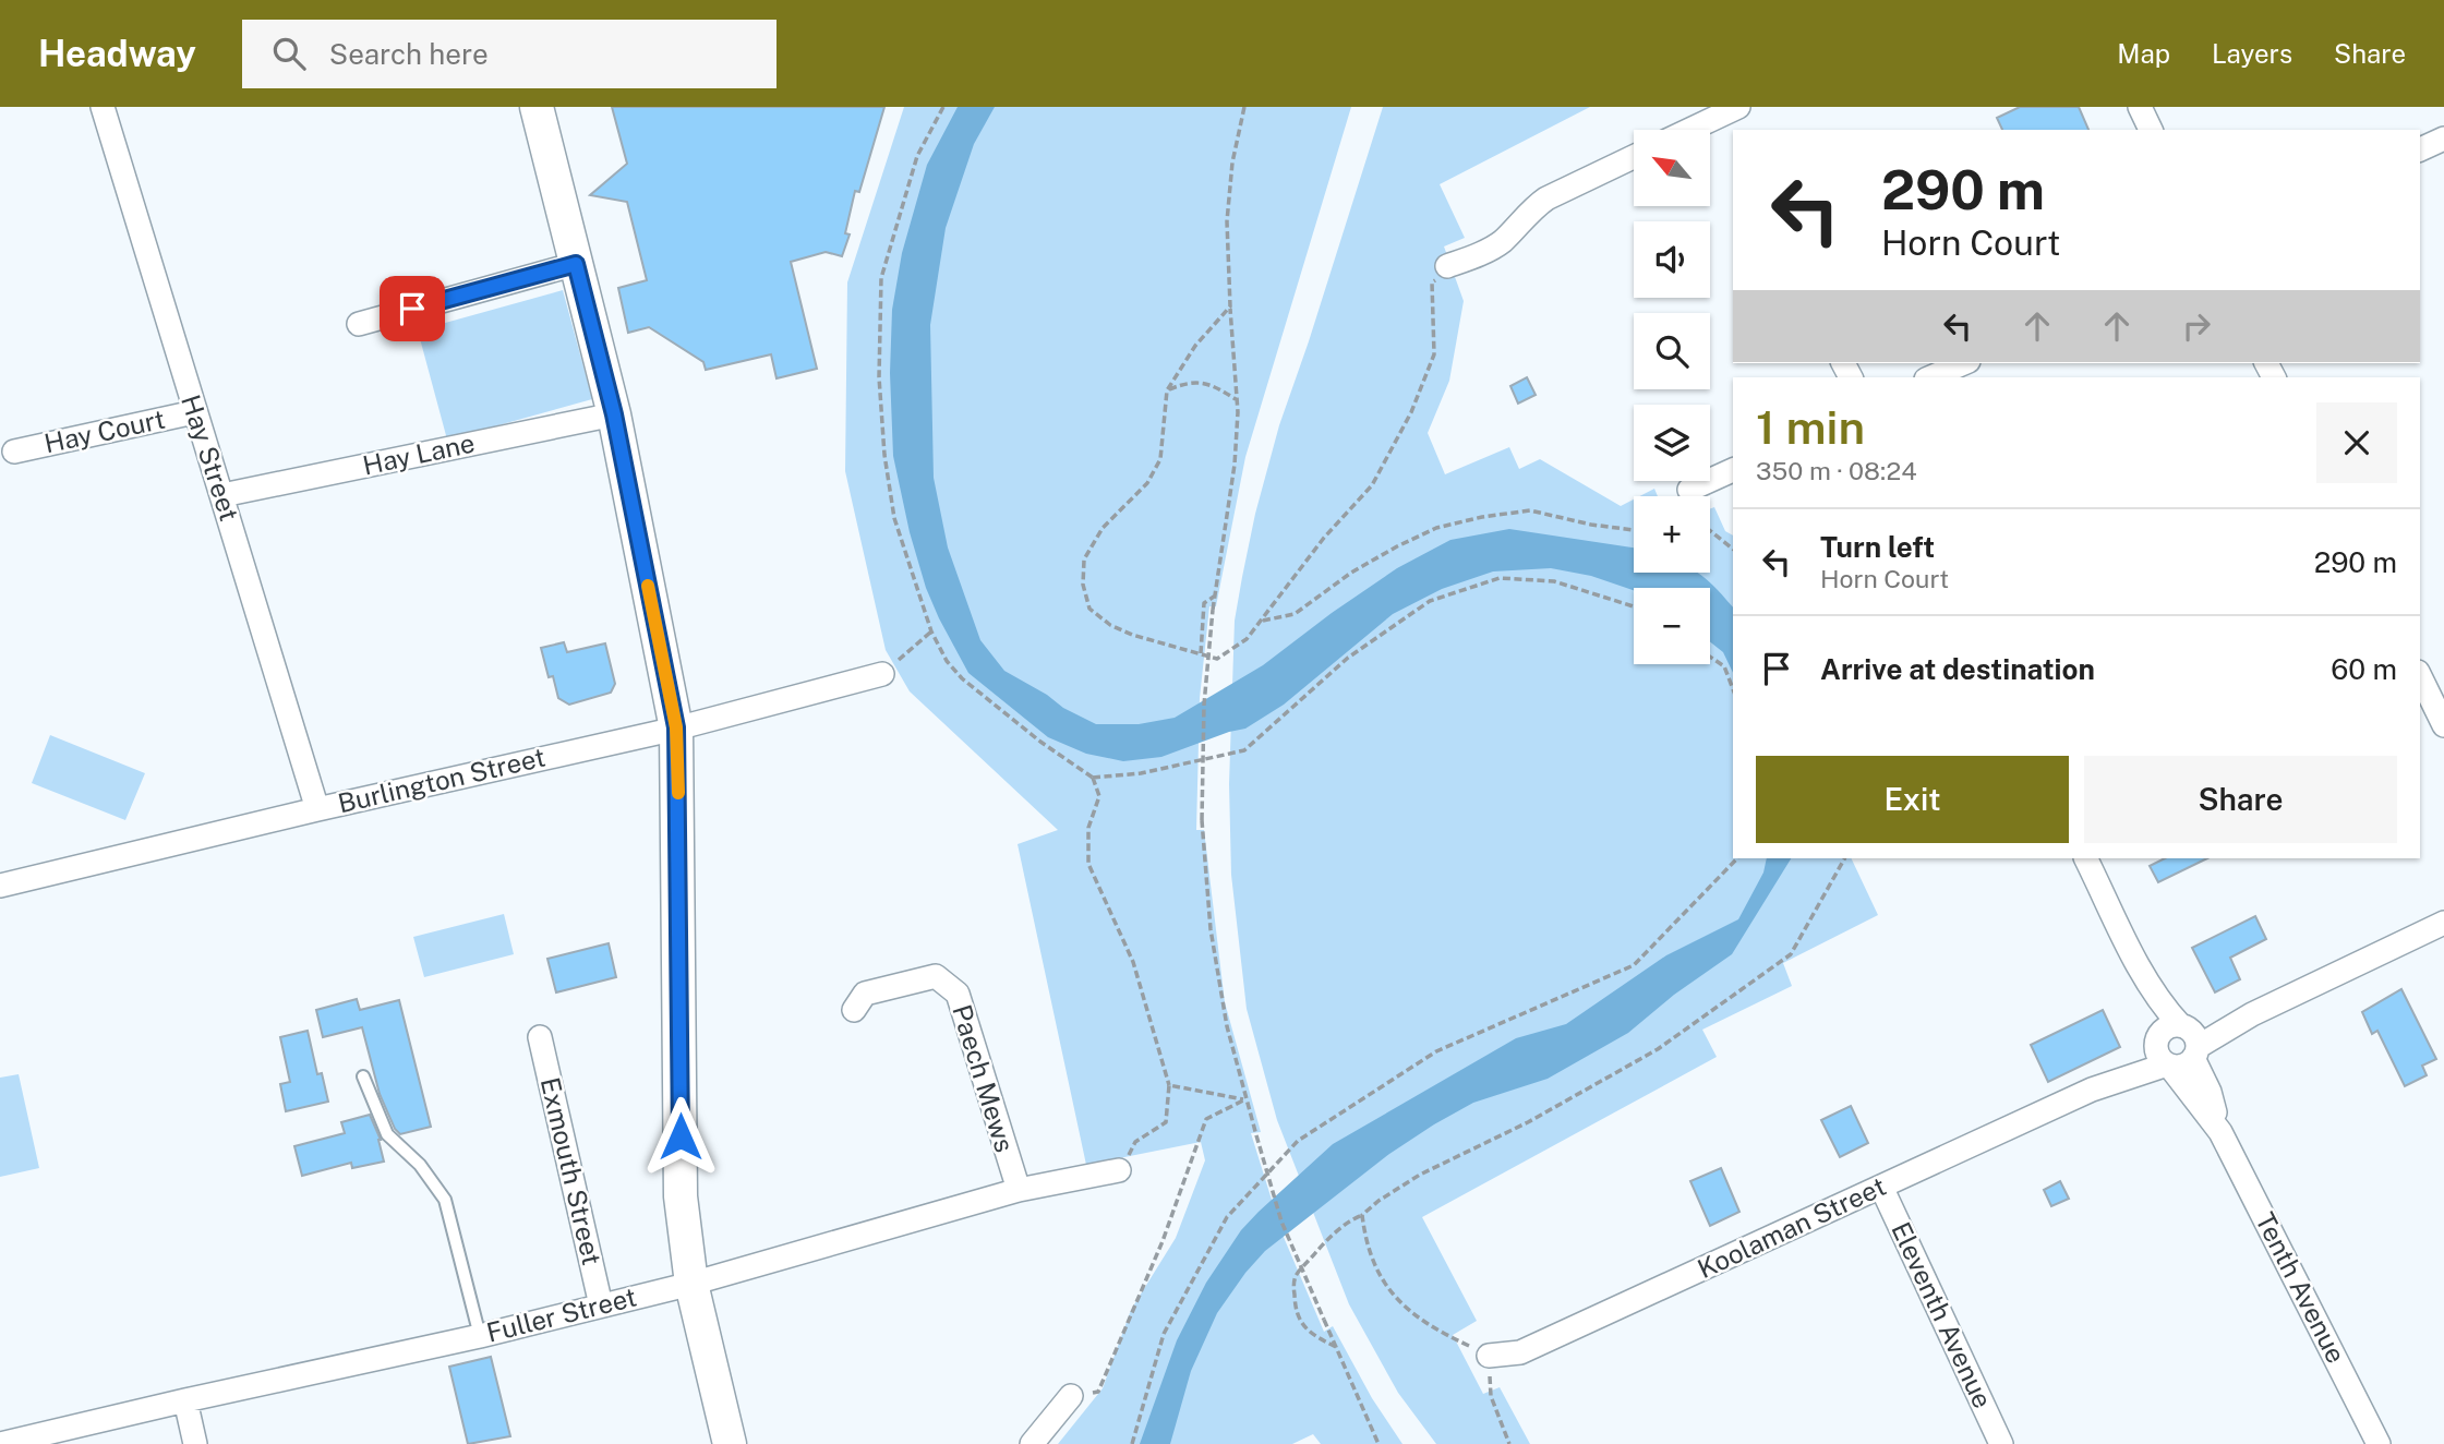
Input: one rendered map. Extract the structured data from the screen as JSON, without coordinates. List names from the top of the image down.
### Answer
{
  "streets": {
    "street": [
      "Hay Court",
      "Hay Lane",
      "Hay Street",
      "Burlington Street",
      "Paech Mews",
      "Exmouth Street",
      "Koolaman Street",
      "Tenth Avenue",
      "Fuller Street",
      "Eleventh Avenue"
    ]
  },
  "crossings": [
    ["Hay Court", "Hay Street"],
    ["Hay Lane", "Hay Street"],
    ["Hay Street", "Burlington Street"],
    ["Paech Mews", "Fuller Street"],
    ["Exmouth Street", "Fuller Street"],
    ["Koolaman Street", "Tenth Avenue"],
    ["Koolaman Street", "Eleventh Avenue"]
  ],
  "north": "top left",
  "page": {
    "header": "Headway",
    "search": "Search here",
    "nav": ["Map", "Layers", "Share"],
    "map_buttons": ["+", "−"],
    "turn": ["290 m", "Horn Court"],
    "heading": ["1 min", "350 m · 08:24"],
    "list": [
      {
        "name": "Turn left",
        "note": "Horn Court",
        "value": "290 m"
      },
      {
        "name": "Arrive at destination",
        "value": "60 m"
      }
    ],
    "buttons": ["Exit", "Share"]
  }
}
